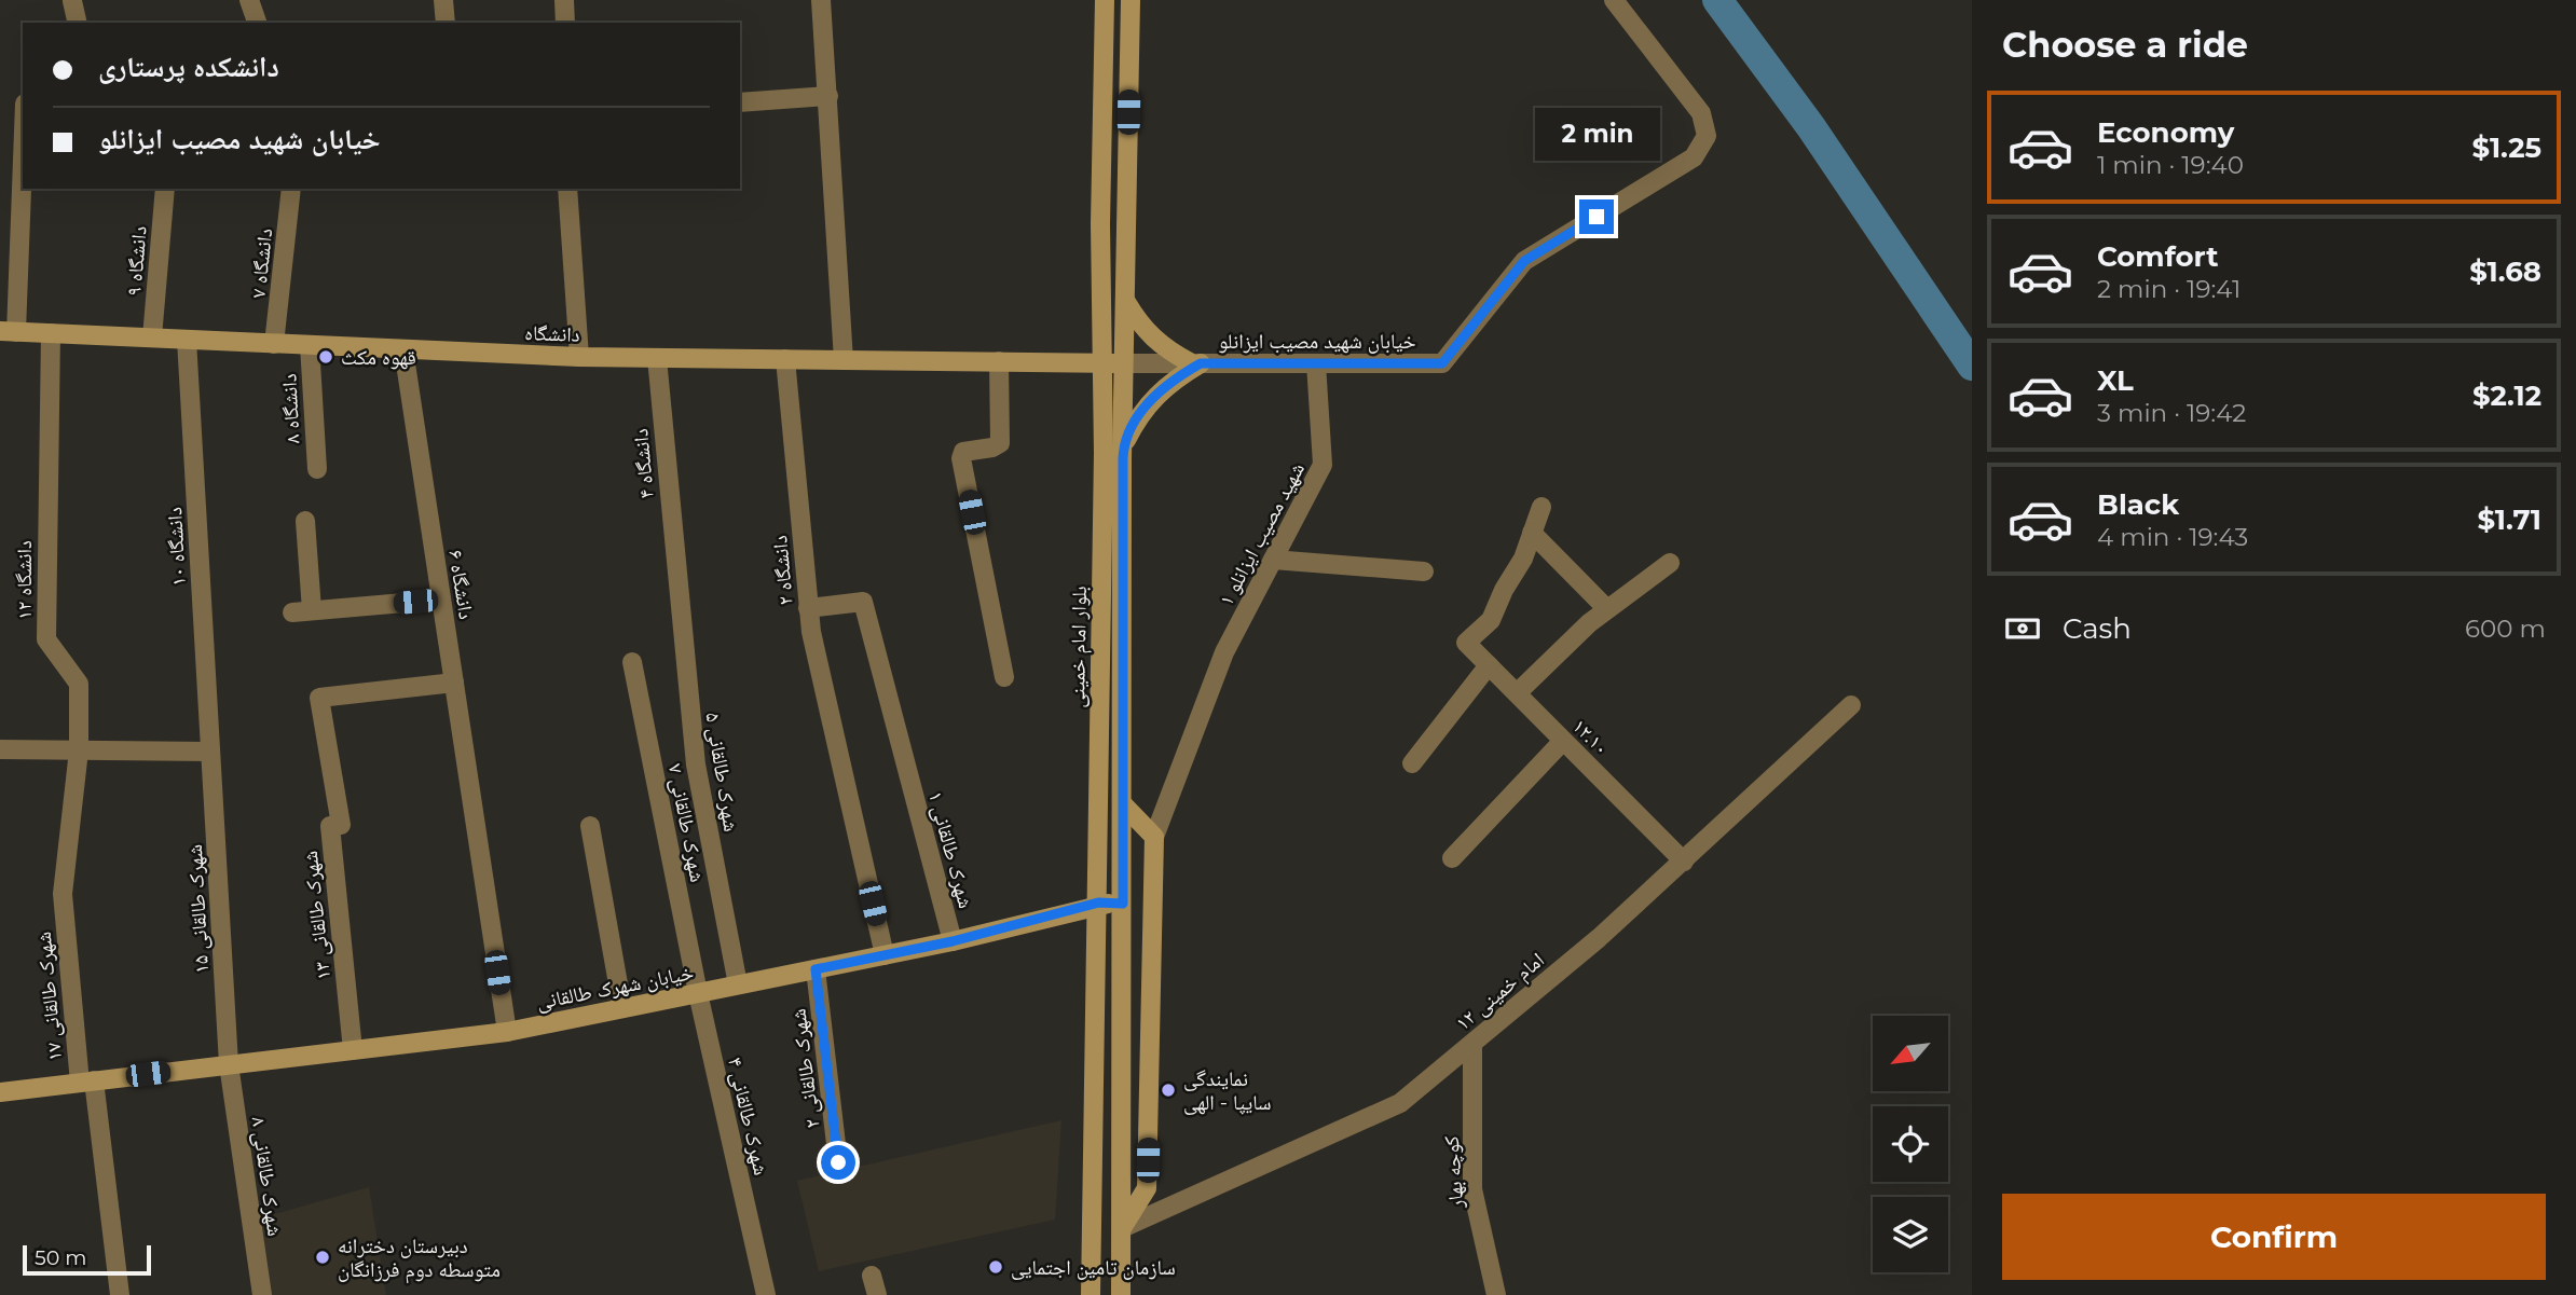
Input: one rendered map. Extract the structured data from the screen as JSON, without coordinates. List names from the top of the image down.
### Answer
{
  "streets": {
    "main road": ["دانشگاه", "بلوار امام خمینی", "خیابان شهرک طالقانی"],
    "street": [
      "دانشگاه ۹",
      "دانشگاه ۷",
      "خیابان شهید مصیب ایزانلو",
      "دانشگاه ۸",
      "دانشگاه ۴",
      "شهید مصیب ایزانلو ۱",
      "دانشگاه ۱۰",
      "دانشگاه ۲",
      "دانشگاه ۱۲",
      "دانشگاه ۶",
      "۱۲.۱۰",
      "شهرک طالقانی ۵",
      "شهرک طالقانی ۷",
      "شهرک طالقانی ۱",
      "شهرک طالقانی ۱۵",
      "شهرک طالقانی ۱۳",
      "امام خمینی ۱۲",
      "شهرک طالقانی ۱۷",
      "شهرک طالقانی ۲",
      "شهرک طالقانی ۴",
      "کوچه بهار",
      "شهرک طالقانی ۸"
    ]
  },
  "crossings": [
    ["دانشگاه ۹", "دانشگاه"],
    ["دانشگاه ۷", "دانشگاه"],
    ["دانشگاه", "خیابان شهید مصیب ایزانلو"],
    ["دانشگاه", "دانشگاه ۸"],
    ["دانشگاه", "دانشگاه ۴"],
    ["دانشگاه", "دانشگاه ۱۰"],
    ["دانشگاه", "دانشگاه ۲"],
    ["دانشگاه", "دانشگاه ۱۲"],
    ["دانشگاه", "دانشگاه ۶"],
    ["دانشگاه", "بلوار امام خمینی"],
    ["خیابان شهید مصیب ایزانلو", "شهید مصیب ایزانلو ۱"],
    ["دانشگاه ۴", "شهرک طالقانی ۵"],
    ["دانشگاه ۱۰", "شهرک طالقانی ۱۵"],
    ["دانشگاه ۲", "شهرک طالقانی ۱"],
    ["دانشگاه ۲", "خیابان شهرک طالقانی"],
    ["دانشگاه ۱۲", "شهرک طالقانی ۱۷"],
    ["دانشگاه ۶", "شهرک طالقانی ۱۳"],
    ["دانشگاه ۶", "خیابان شهرک طالقانی"],
    ["بلوار امام خمینی", "خیابان شهرک طالقانی"],
    ["۱۲.۱۰", "امام خمینی ۱۲"],
    ["شهرک طالقانی ۵", "خیابان شهرک طالقانی"],
    ["شهرک طالقانی ۷", "خیابان شهرک طالقانی"],
    ["شهرک طالقانی ۷", "شهرک طالقانی ۴"],
    ["شهرک طالقانی ۱", "خیابان شهرک طالقانی"],
    ["شهرک طالقانی ۱۵", "خیابان شهرک طالقانی"],
    ["شهرک طالقانی ۱۵", "شهرک طالقانی ۸"],
    ["شهرک طالقانی ۱۳", "خیابان شهرک طالقانی"],
    ["خیابان شهرک طالقانی", "شهرک طالقانی ۱۷"],
    ["خیابان شهرک طالقانی", "شهرک طالقانی ۲"],
    ["خیابان شهرک طالقانی", "شهرک طالقانی ۴"],
    ["خیابان شهرک طالقانی", "شهرک طالقانی ۸"],
    ["امام خمینی ۱۲", "کوچه بهار"]
  ],
  "places": [
    "قهوه مکث",
    "نمایندگی سایپا - الهی",
    "دبیرستان دخترانه متوسطه دوم فرزانگان",
    "سازمان تامین اجتمایی"
  ],
  "scale_bar": "50 m",
  "north": "bottom left",
  "page": {
    "heading": "Choose a ride",
    "banner": ["دانشکده پرستاری", "خیابان شهید مصیب ایزانلو"],
    "list": [
      {
        "name": "Economy",
        "note": "1 min · 19:40",
        "value": "$1.25"
      },
      {
        "name": "Comfort",
        "note": "2 min · 19:41",
        "value": "$1.68"
      },
      {
        "name": "XL",
        "note": "3 min · 19:42",
        "value": "$2.12"
      },
      {
        "name": "Black",
        "note": "4 min · 19:43",
        "value": "$1.71"
      }
    ],
    "bubble": "2 min",
    "pay": ["Cash", "600 m"],
    "buttons": "Confirm",
    "scale": "50 m"
  }
}
